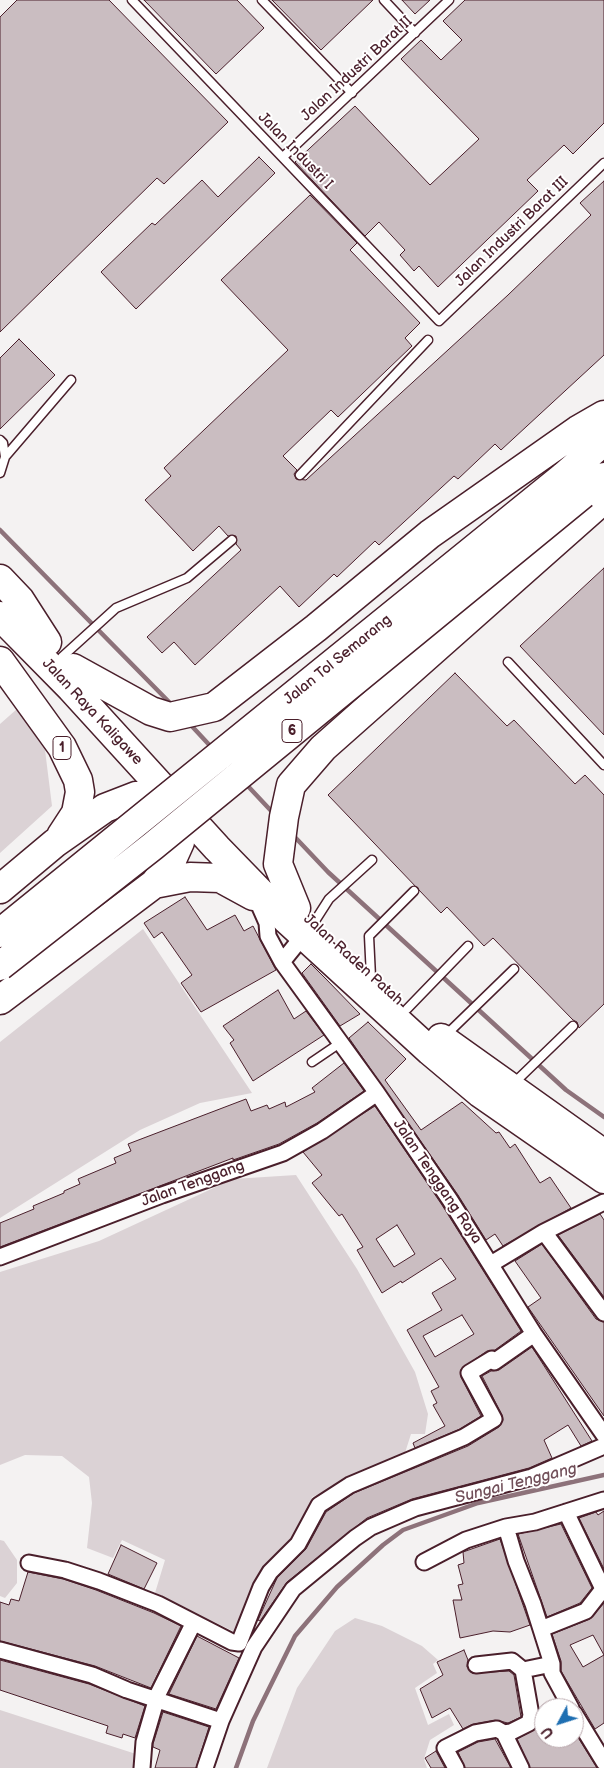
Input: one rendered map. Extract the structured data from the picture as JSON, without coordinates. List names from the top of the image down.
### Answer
{
  "streets": {
    "highway": [
      "Jalan Tol Semarang",
      "Jalan Raya Kaligawe",
      "6",
      "1",
      "Jalan Raden Patah"
    ],
    "street": ["Jalan Tenggang Raya", "Jalan Tenggang"],
    "lane": ["Jalan Industri Barat II", "Jalan Industri I", "Jalan Industri Barat III"]
  },
  "crossings": [
    ["Jalan Industri Barat II", "Jalan Industri I"],
    ["Jalan Industri I", "Jalan Industri Barat III"],
    ["Jalan Raya Kaligawe", "Jalan Raden Patah"],
    ["Jalan Tenggang Raya", "Jalan Tenggang"]
  ],
  "water": ["Sungai Tenggang"],
  "north": "bottom left"
}
